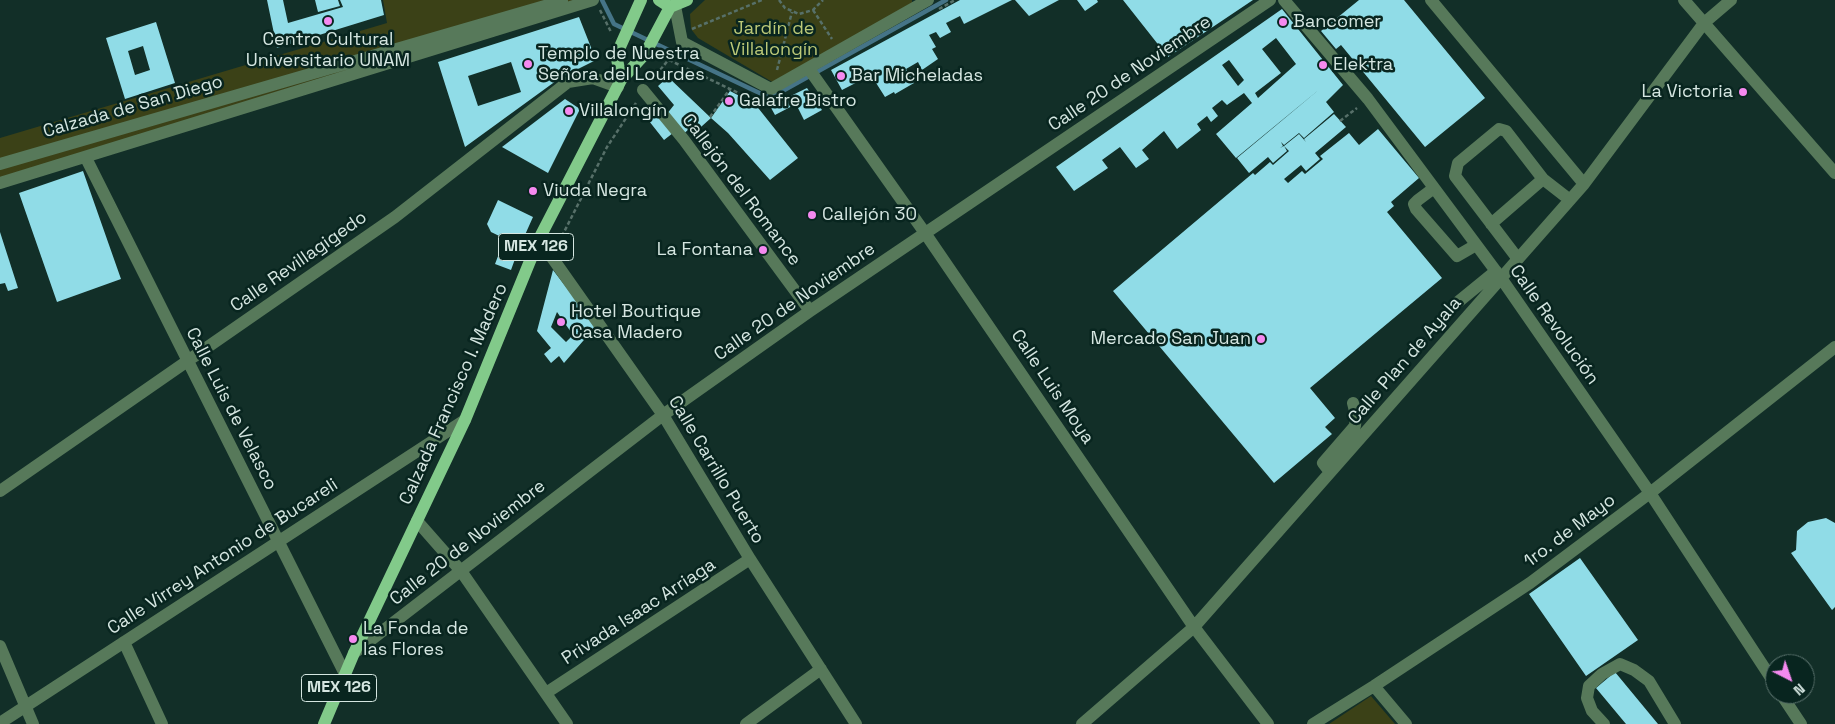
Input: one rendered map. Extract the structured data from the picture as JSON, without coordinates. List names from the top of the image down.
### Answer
{
  "streets": {
    "main road": ["MEX 126", "Calzada Francisco I. Madero"],
    "street": [
      "Calle 20 de Noviembre",
      "Calzada de San Diego",
      "Callejón del Romance",
      "Calle Revillagigedo",
      "Calle Revolución",
      "Calle Plan de Ayala",
      "Calle Luis Moya",
      "Calle Luis de Velasco",
      "Calle Carrillo Puerto",
      "1ro. de Mayo",
      "Calle Virrey Antonio de Bucareli",
      "Privada Isaac Arriaga"
    ]
  },
  "crossings": [
    ["Calle 20 de Noviembre", "Callejón del Romance"],
    ["Calle 20 de Noviembre", "Calle Luis Moya"],
    ["Calle 20 de Noviembre", "Calzada Francisco I. Madero"],
    ["Calle 20 de Noviembre", "Calle Carrillo Puerto"],
    ["MEX 126", "Calle Revillagigedo"],
    ["MEX 126", "Calzada Francisco I. Madero"],
    ["Calle Revillagigedo", "Calzada Francisco I. Madero"],
    ["Calle Revillagigedo", "Calle Luis de Velasco"],
    ["Calle Revolución", "Calle Plan de Ayala"],
    ["Calle Revolución", "1ro. de Mayo"],
    ["Calle Plan de Ayala", "Calle Luis Moya"],
    ["Calzada Francisco I. Madero", "Calle Luis de Velasco"],
    ["Calzada Francisco I. Madero", "Calle Carrillo Puerto"],
    ["Calzada Francisco I. Madero", "Calle Virrey Antonio de Bucareli"],
    ["Calle Luis de Velasco", "Calle Virrey Antonio de Bucareli"],
    ["Calle Carrillo Puerto", "Privada Isaac Arriaga"]
  ],
  "parks": ["Jardín de Villalongín"],
  "places": [
    "Centro Cultural Universitario UNAM",
    "Bancomer",
    "Templo de Nuestra Señora del Lourdes",
    "Elektra",
    "Bar Micheladas",
    "La Victoria",
    "Galafre Bistro",
    "Villalongín",
    "Viuda Negra",
    "Callejón 30",
    "La Fontana",
    "Hotel Boutique Casa Madero",
    "Mercado San Juan",
    "La Fonda de las Flores"
  ],
  "north": "bottom right"
}
